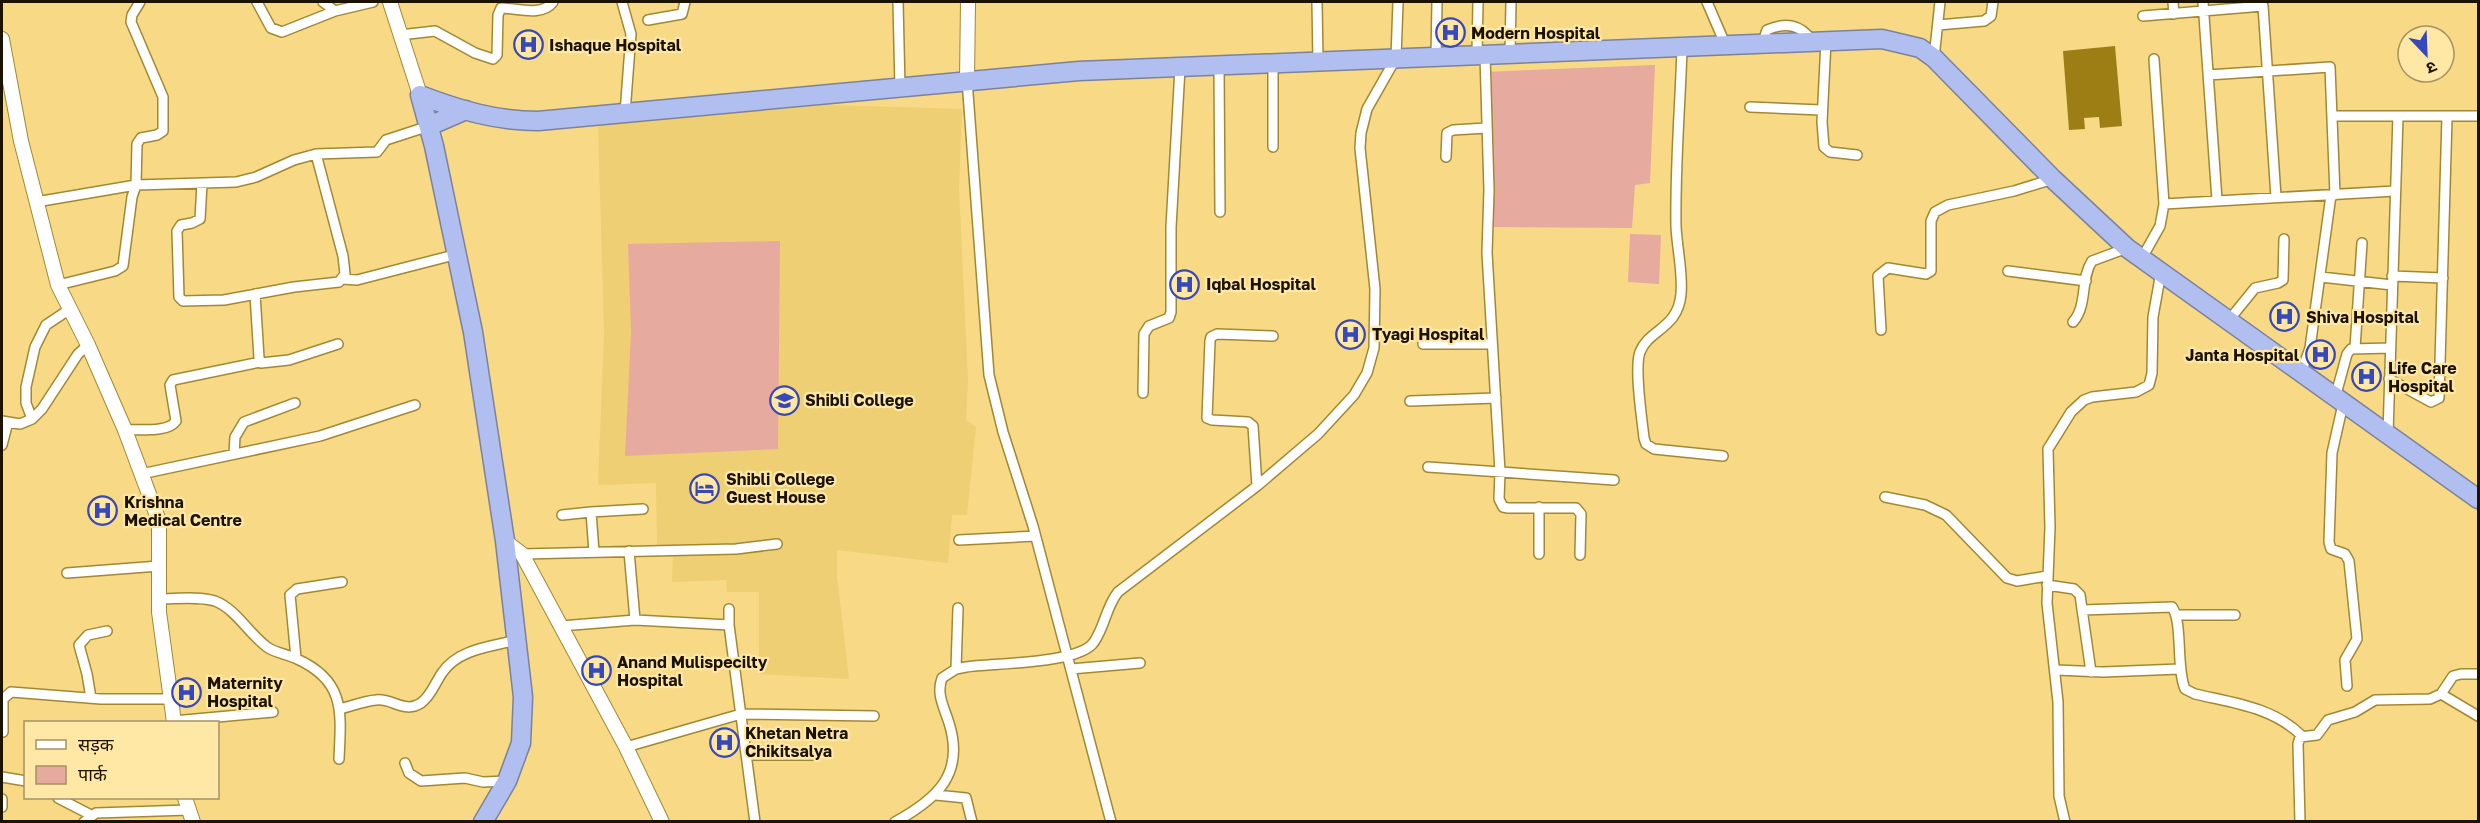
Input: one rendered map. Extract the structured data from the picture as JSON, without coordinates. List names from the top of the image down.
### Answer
{
  "places": {
    "hospital": [
      "Modern Hospital",
      "Ishaque Hospital",
      "Iqbal Hospital",
      "Shiva Hospital",
      "Tyagi Hospital",
      "Janta Hospital",
      "Life Care Hospital",
      "Krishna Medical Centre",
      "Anand Mulispecilty Hospital",
      "Maternity Hospital",
      "Khetan Netra Chikitsalya"
    ],
    "school or university": ["Shibli College"],
    "hotel": ["Shibli College Guest House"]
  },
  "legend": ["सड़क", "पार्क"],
  "north": "bottom right"
}
